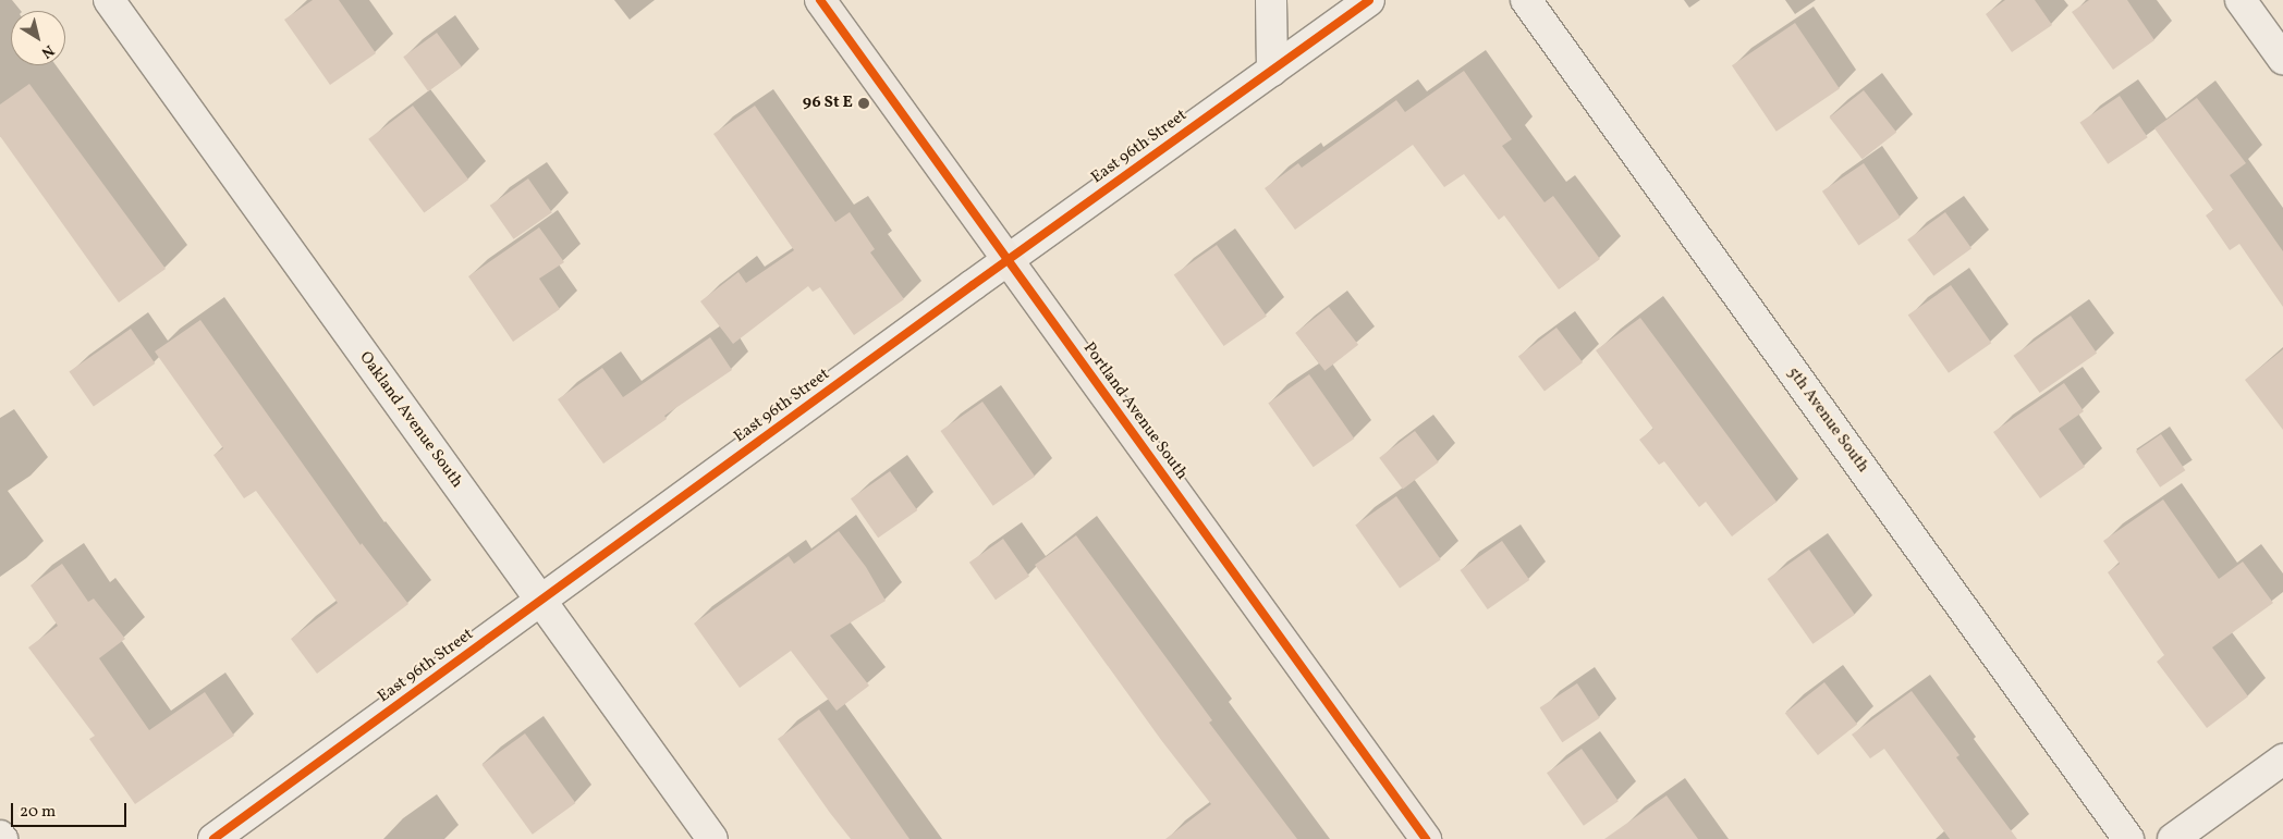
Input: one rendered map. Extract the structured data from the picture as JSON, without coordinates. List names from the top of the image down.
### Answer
{
  "streets": {
    "main road": ["Portland Avenue South"],
    "street": ["East 96th Street", "Oakland Avenue South", "5th Avenue South"]
  },
  "crossings": [
    ["East 96th Street", "Portland Avenue South"],
    ["East 96th Street", "Oakland Avenue South"]
  ],
  "places": ["96 St E"],
  "scale_bar": "20 m",
  "north": "bottom right"
}
